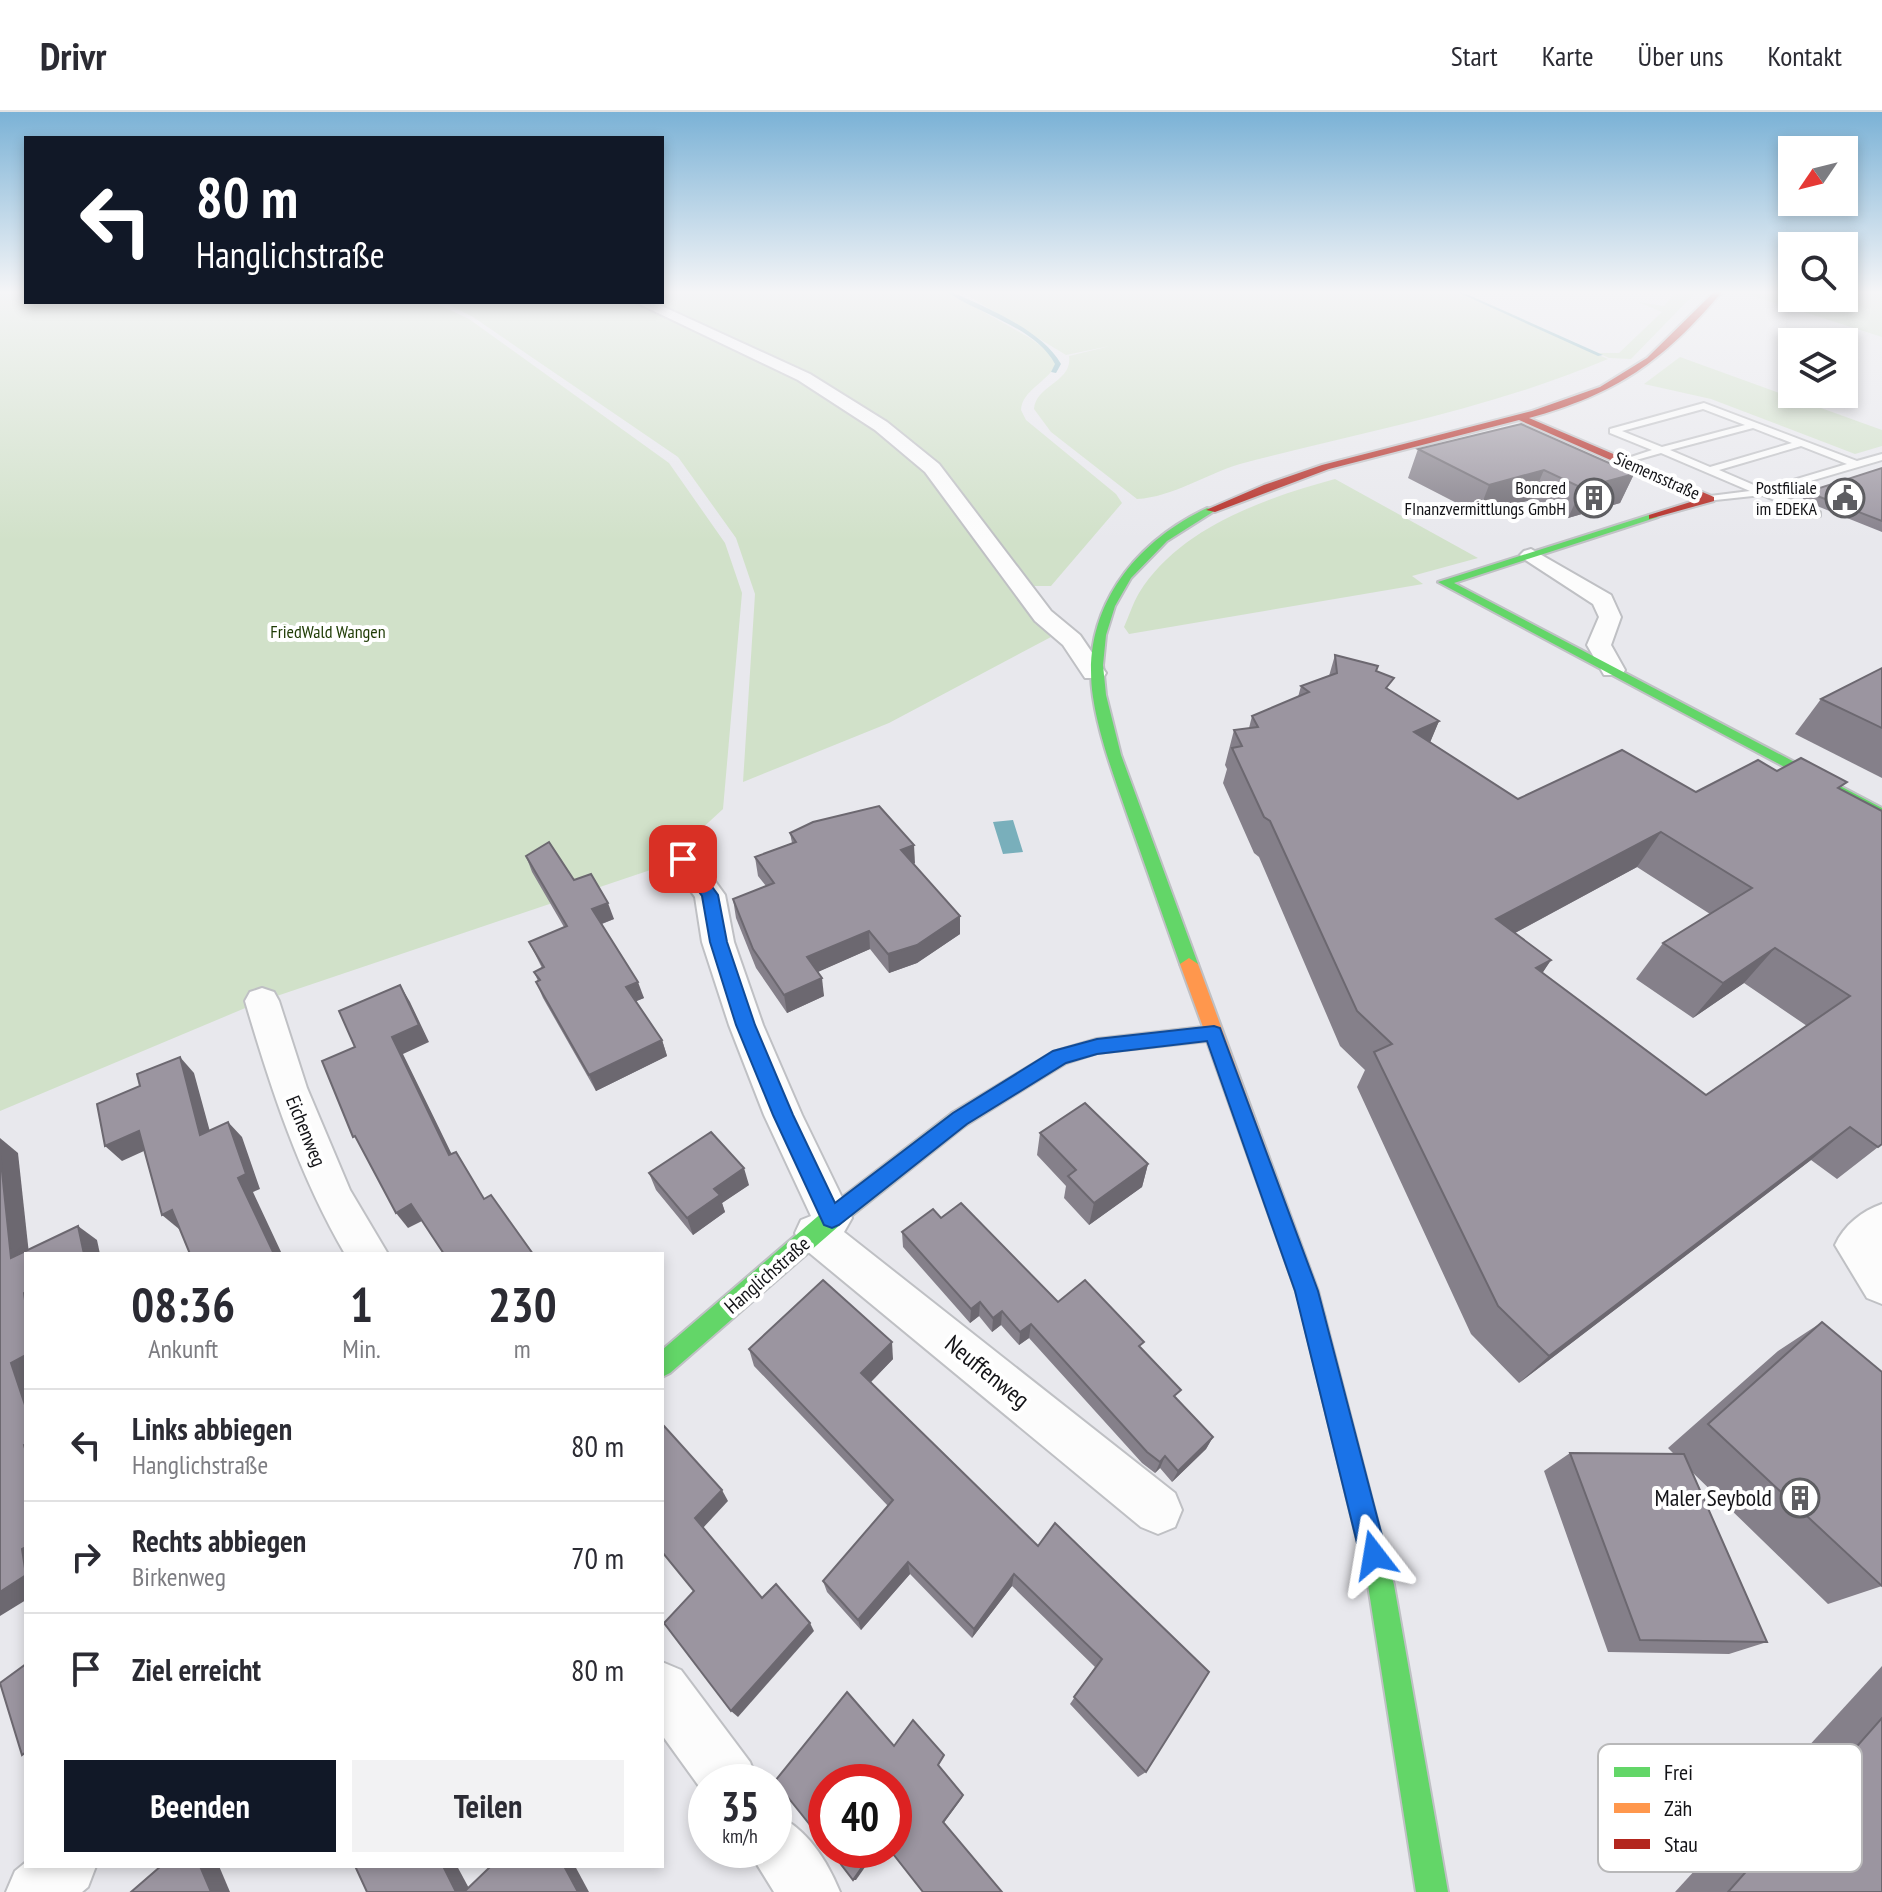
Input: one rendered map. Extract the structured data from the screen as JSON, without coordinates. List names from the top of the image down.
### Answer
{
  "streets": {
    "street": [
      "Siemensstraße",
      "Eichenweg",
      "Hanglichstraße",
      "Neuffenweg"
    ]
  },
  "crossings": [
    ["Hanglichstraße", "Neuffenweg"]
  ],
  "parks": ["FriedWald Wangen"],
  "places": {
    "building": ["Boncred FInanzvermittlungs GmbH", "Maler Seybold"],
    "public building": ["Postfiliale im EDEKA"]
  },
  "legend": ["Frei", "Zäh", "Stau"],
  "north": "bottom left",
  "page": {
    "header": "Drivr",
    "nav": [
      "Start",
      "Karte",
      "Über uns",
      "Kontakt"
    ],
    "turn": ["80 m", "Hanglichstraße"],
    "eta": [
      "08:36",
      "Ankunft",
      "1",
      "Min.",
      "230",
      "m"
    ],
    "list": [
      {
        "name": "Links abbiegen",
        "note": "Hanglichstraße",
        "value": "80 m"
      },
      {
        "name": "Rechts abbiegen",
        "note": "Birkenweg",
        "value": "70 m"
      },
      {
        "name": "Ziel erreicht",
        "value": "80 m"
      }
    ],
    "buttons": ["Beenden", "Teilen"],
    "speed": "35 km/h",
    "limit": "40"
  }
}
